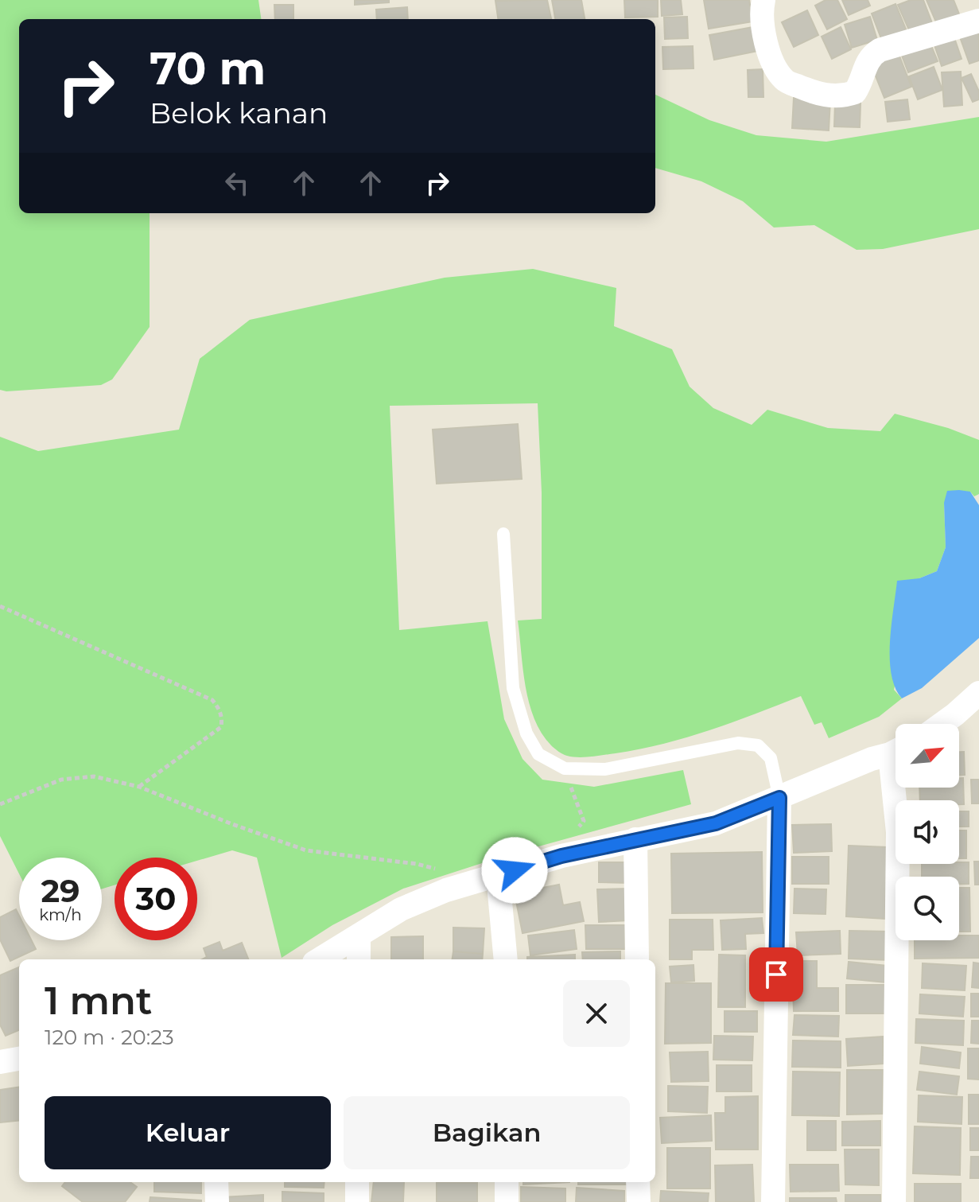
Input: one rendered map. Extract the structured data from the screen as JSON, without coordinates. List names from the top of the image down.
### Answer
{
  "north": "top right",
  "page": {
    "turn": ["70 m", "Belok kanan"],
    "speed": "29 km/h",
    "limit": "30",
    "heading": ["1 mnt", "120 m · 20:23"],
    "buttons": ["Keluar", "Bagikan"]
  }
}
